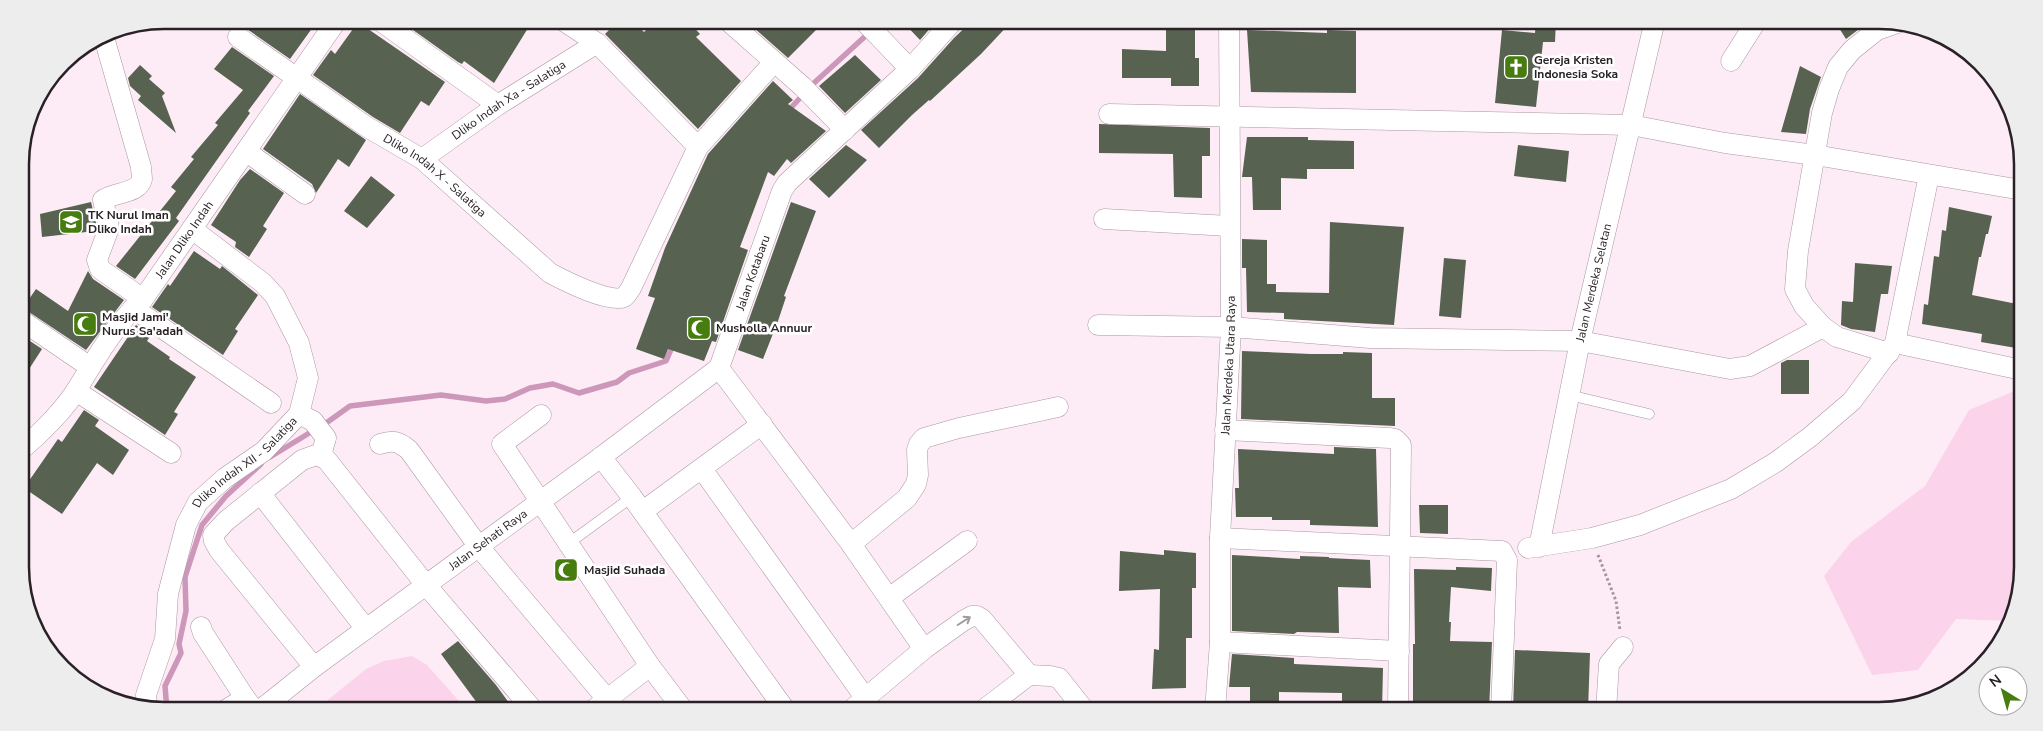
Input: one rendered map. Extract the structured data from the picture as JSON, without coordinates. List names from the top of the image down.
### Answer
{
  "streets": {
    "street": [
      "Dliko Indah Xa - Salatiga",
      "Dliko Indah X - Salatiga",
      "Jalan Dliko Indah",
      "Jalan Kotabaru",
      "Jalan Merdeka Selatan",
      "Jalan Merdeka Utara Raya",
      "Dliko Indah XII - Salatiga",
      "Jalan Sehati Raya"
    ]
  },
  "crossings": [
    ["Dliko Indah Xa - Salatiga", "Dliko Indah X - Salatiga"],
    ["Dliko Indah X - Salatiga", "Jalan Dliko Indah"],
    ["Jalan Dliko Indah", "Dliko Indah XII - Salatiga"],
    ["Jalan Kotabaru", "Jalan Sehati Raya"]
  ],
  "places": {
    "church": ["Gereja Kristen Indonesia Soka"],
    "school or university": ["TK Nurul Iman Dliko Indah"],
    "mosque": ["Masjid Jami' Nurus Sa'adah", "Musholla Annuur", "Masjid Suhada"]
  },
  "north": "top left"
}
